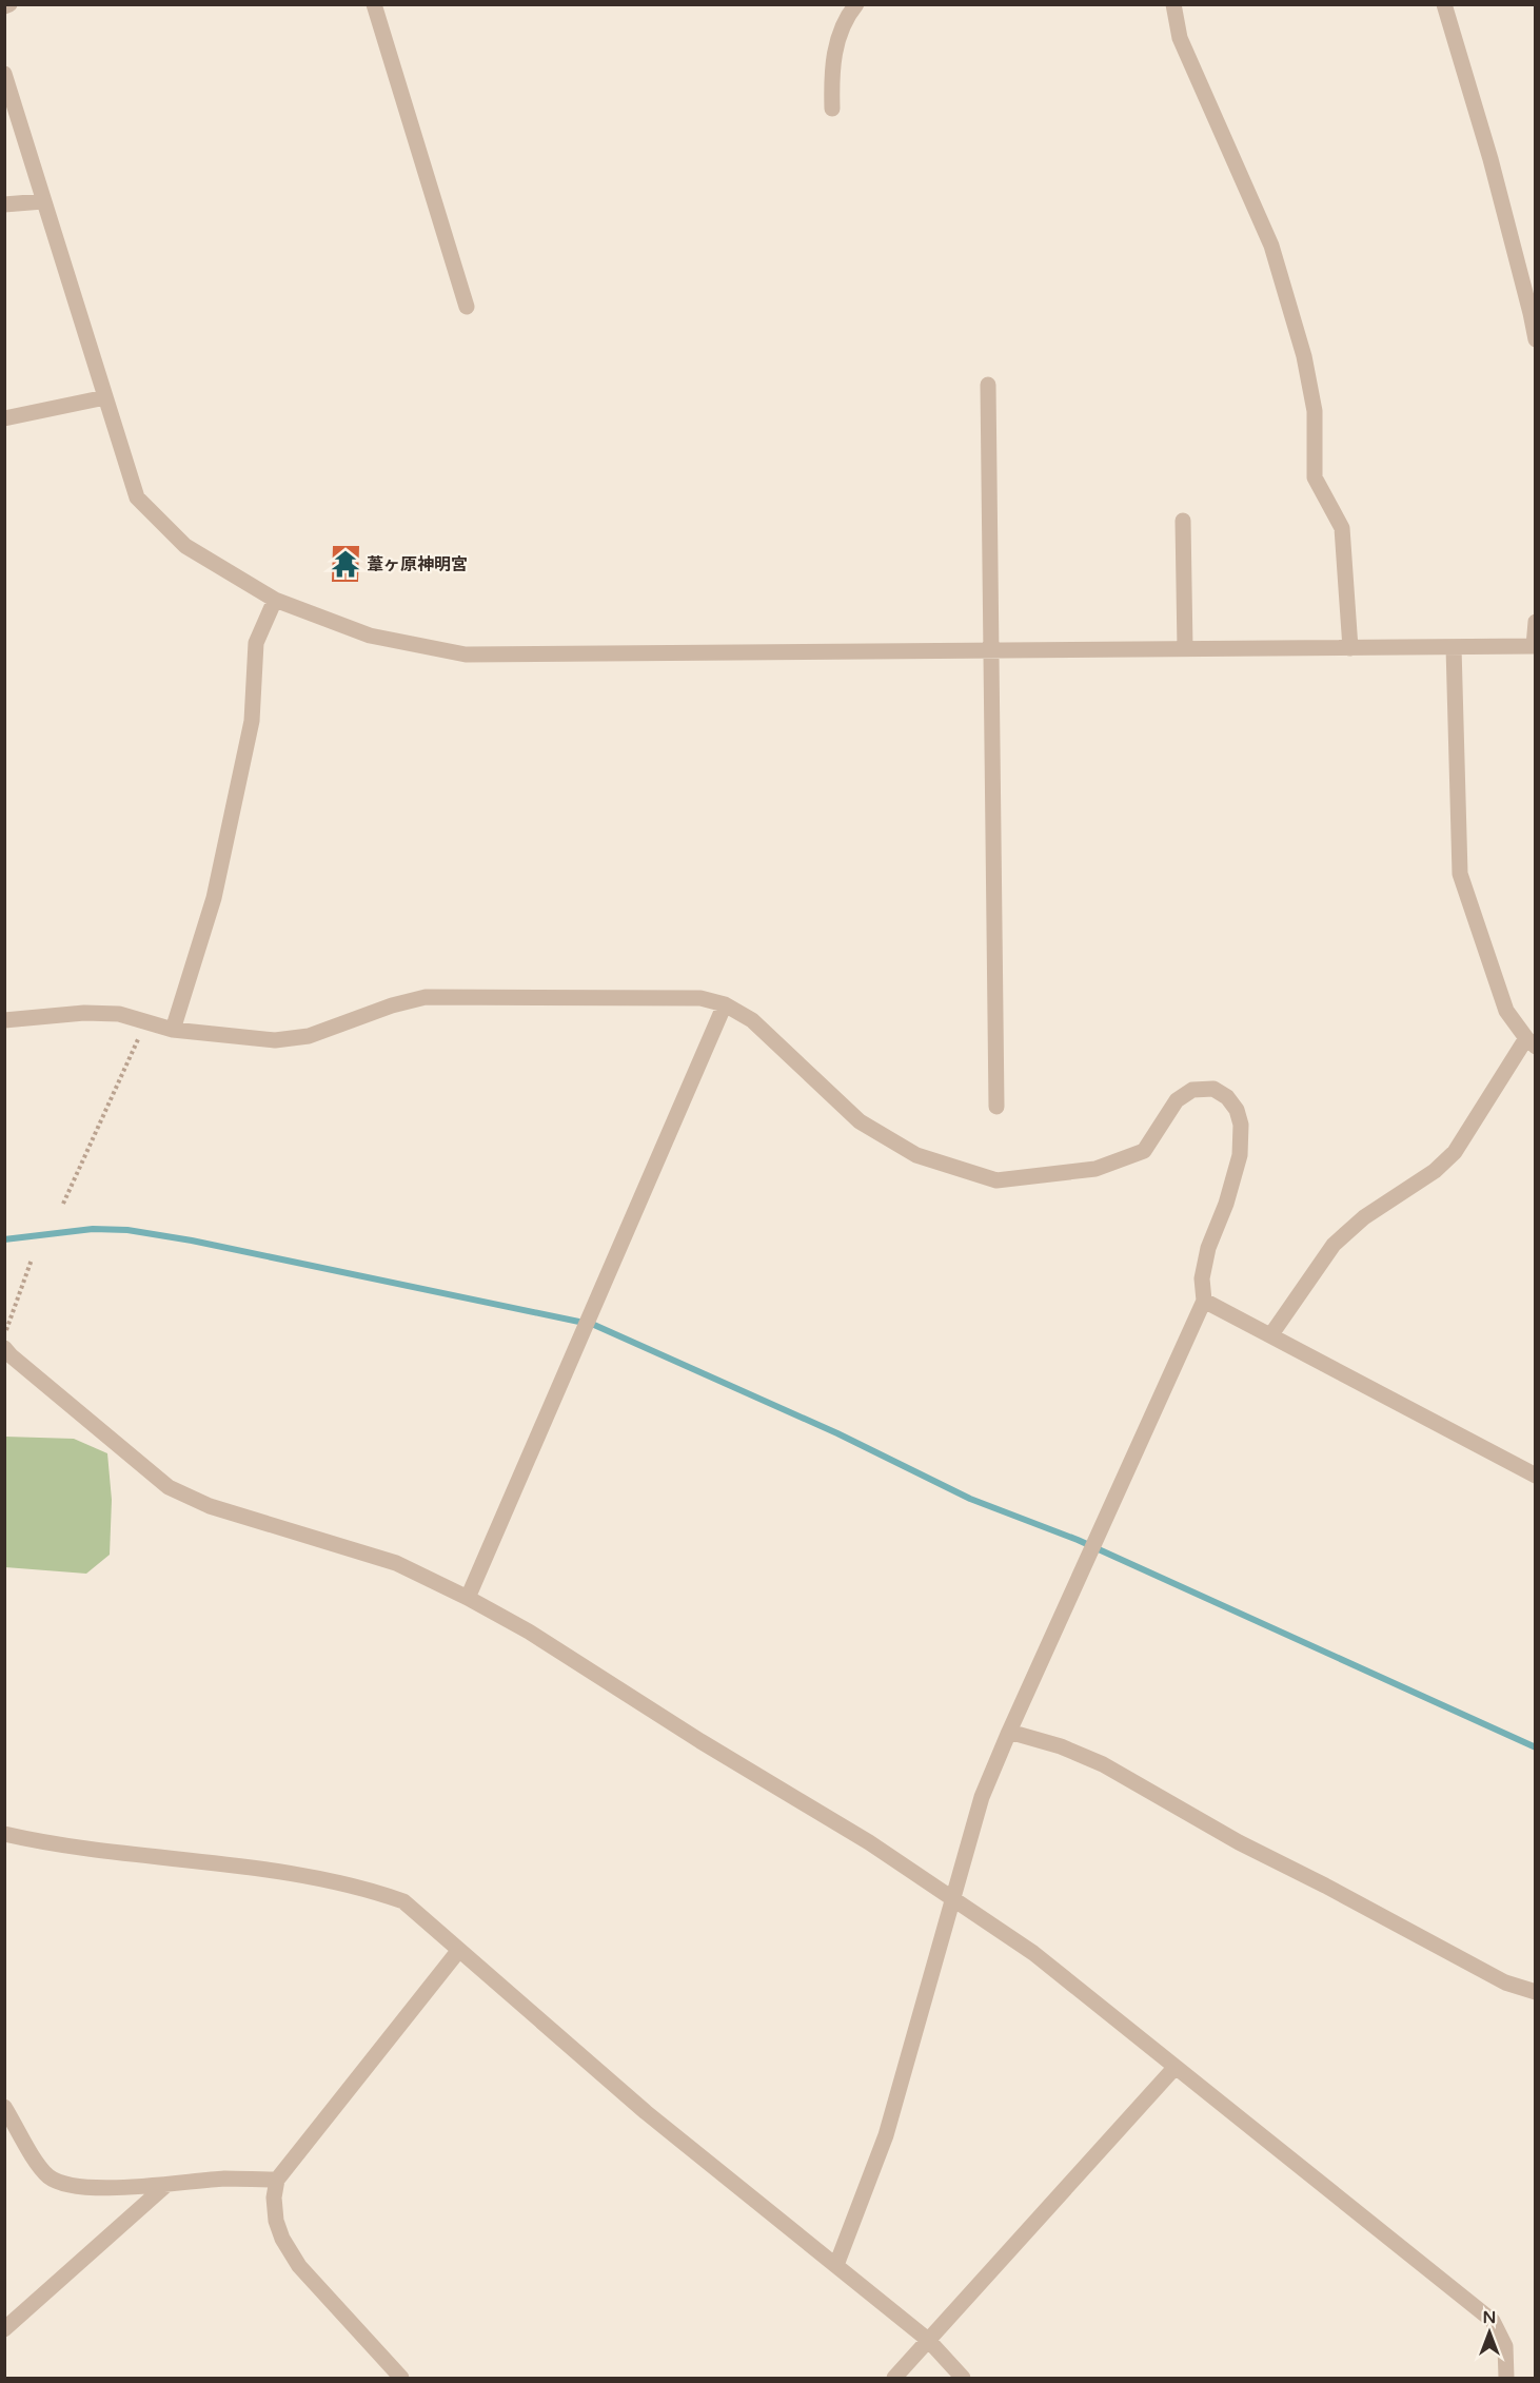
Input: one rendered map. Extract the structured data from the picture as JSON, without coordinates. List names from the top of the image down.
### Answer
{
  "places": {
    "temple": ["葦ヶ原神明宮"]
  },
  "north": "top"
}
